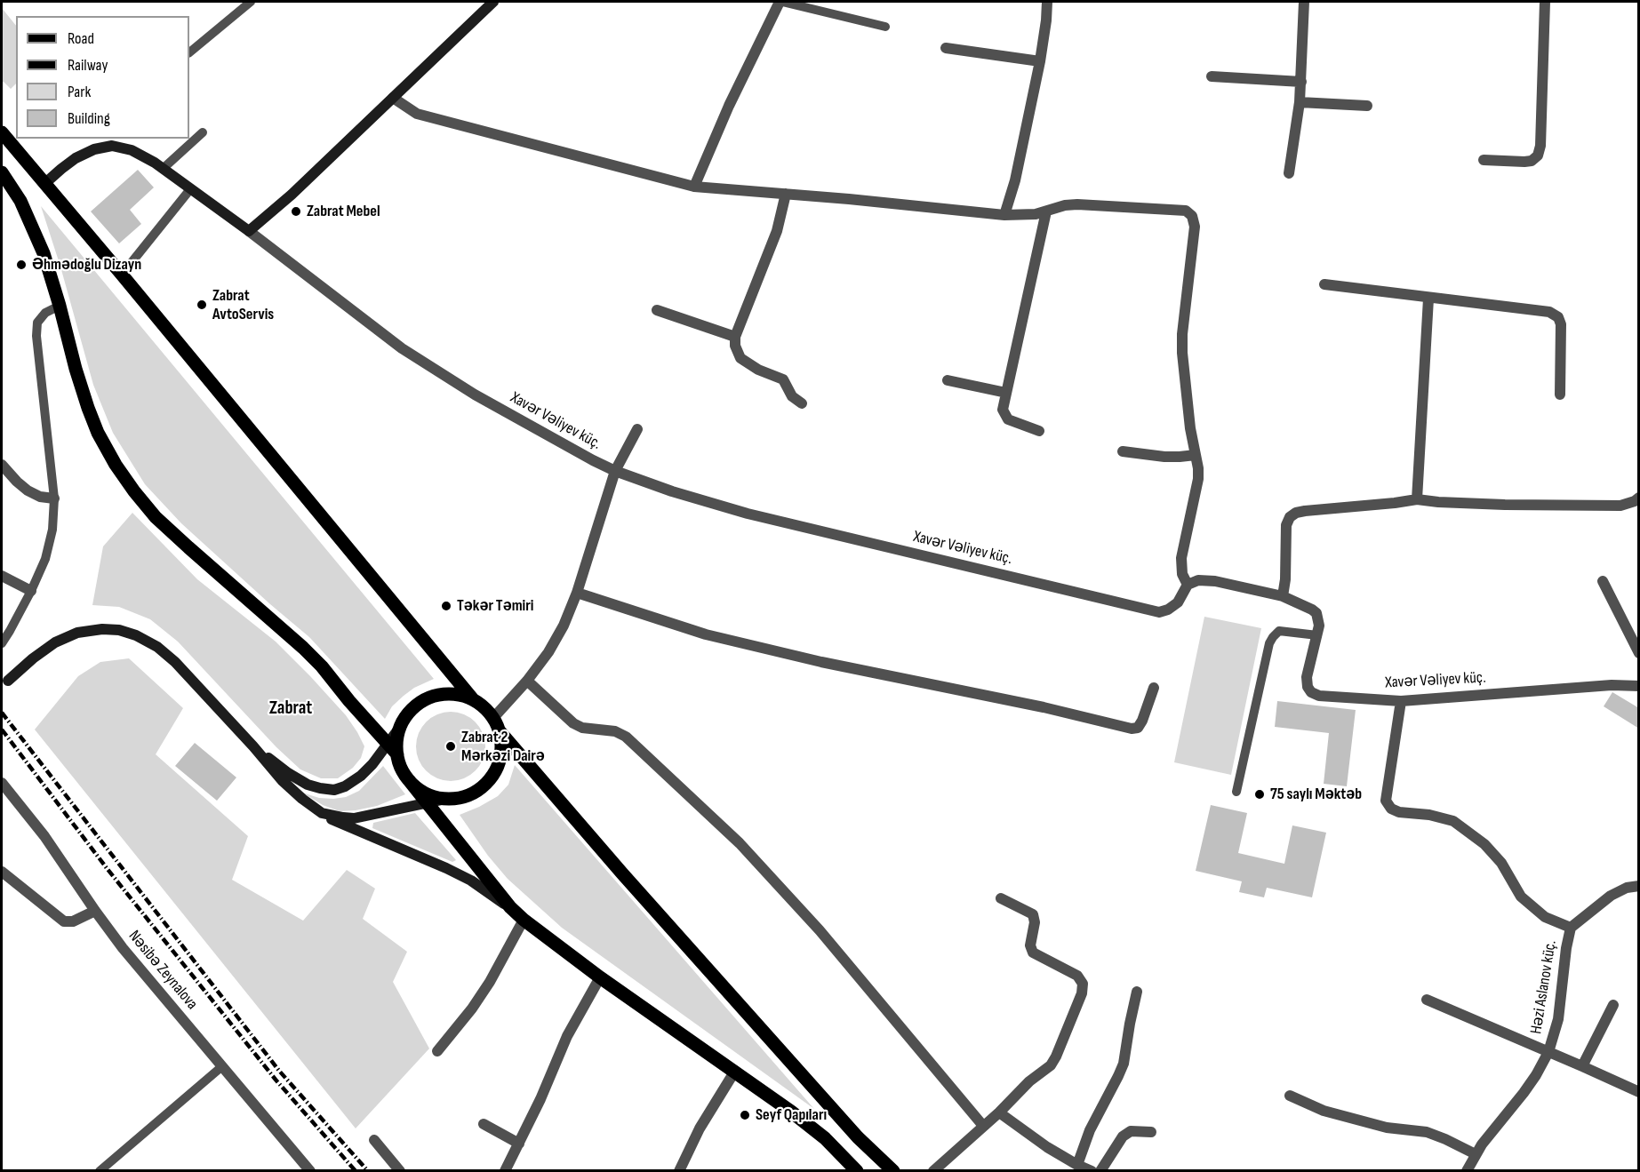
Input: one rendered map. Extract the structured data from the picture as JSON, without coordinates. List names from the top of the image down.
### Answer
{
  "streets": {
    "street": ["Xavər Vəliyev küç.", "Nəsibə Zeynalova", "Həzi Aslanov küç."]
  },
  "districts": ["Zabrat"],
  "places": [
    "Zabrat Mebel",
    "Əhmədoğlu Dizayn",
    "Zabrat AvtoServis",
    "Təkər Təmiri",
    "Zabrat 2 Mərkəzi Dairə",
    "75 saylı Məktəb",
    "Seyf Qapıları"
  ],
  "legend": [
    "Road",
    "Railway",
    "Park",
    "Building"
  ]
}
